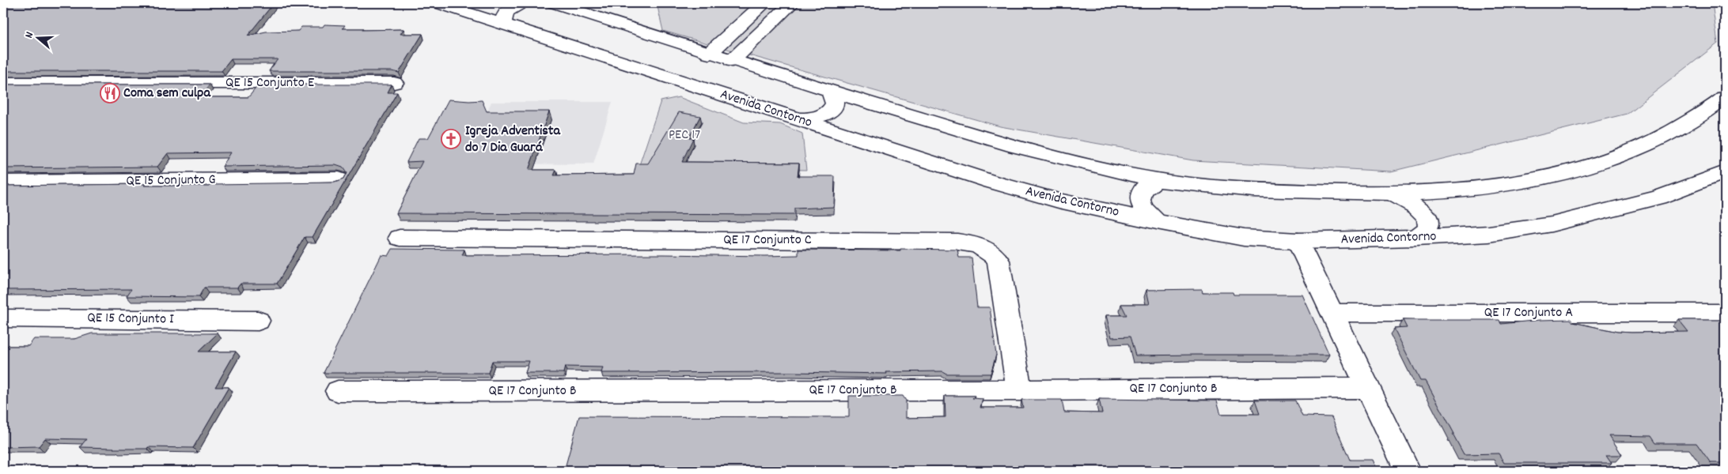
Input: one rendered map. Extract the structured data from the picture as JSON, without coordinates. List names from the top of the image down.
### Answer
{
  "streets": {
    "street": [
      "QE 15 Conjunto E",
      "Avenida Contorno",
      "QE 15 Conjunto G",
      "QE 17 Conjunto C",
      "QE 17 Conjunto A",
      "QE 15 Conjunto I",
      "QE 17 Conjunto B"
    ]
  },
  "crossings": [
    ["QE 17 Conjunto C", "QE 17 Conjunto B"]
  ],
  "parks": ["PEC 17"],
  "places": {
    "restaurant": ["Coma sem culpa"],
    "church": ["Igreja Adventista do 7 Dia Guará"]
  },
  "north": "left"
}
